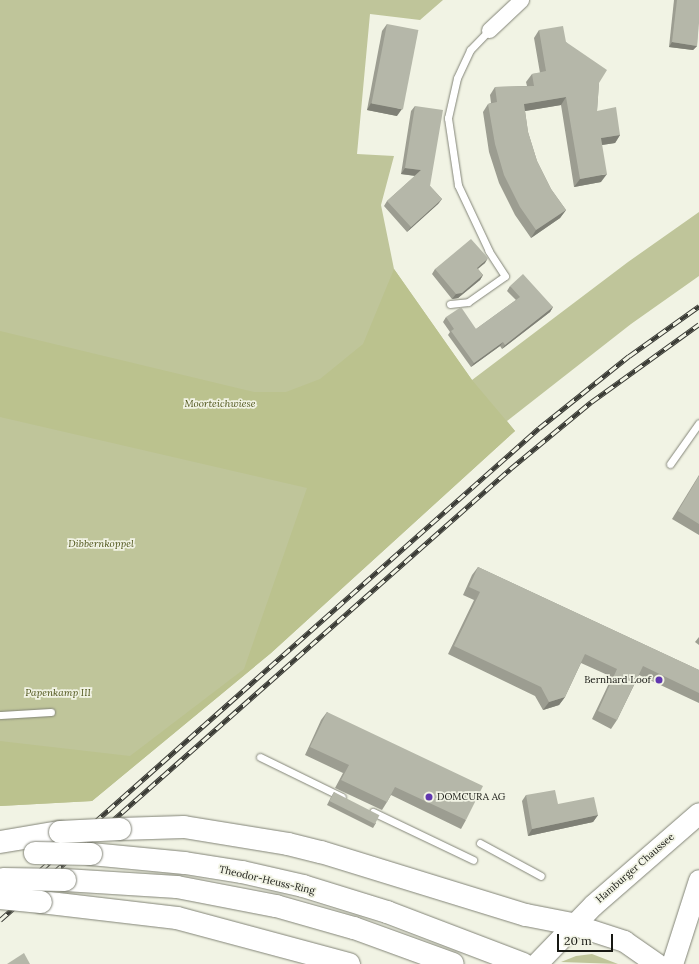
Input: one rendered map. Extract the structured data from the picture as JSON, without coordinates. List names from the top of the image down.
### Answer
{
  "streets": {
    "highway": ["Theodor-Heuss-Ring"],
    "main road": ["Hamburger Chaussee"]
  },
  "parks": ["Moorteichwiese", "Dibbernkoppel", "Papenkamp III"],
  "places": ["Bernhard Loof", "DOMCURA AG"],
  "scale_bar": "20 m"
}
